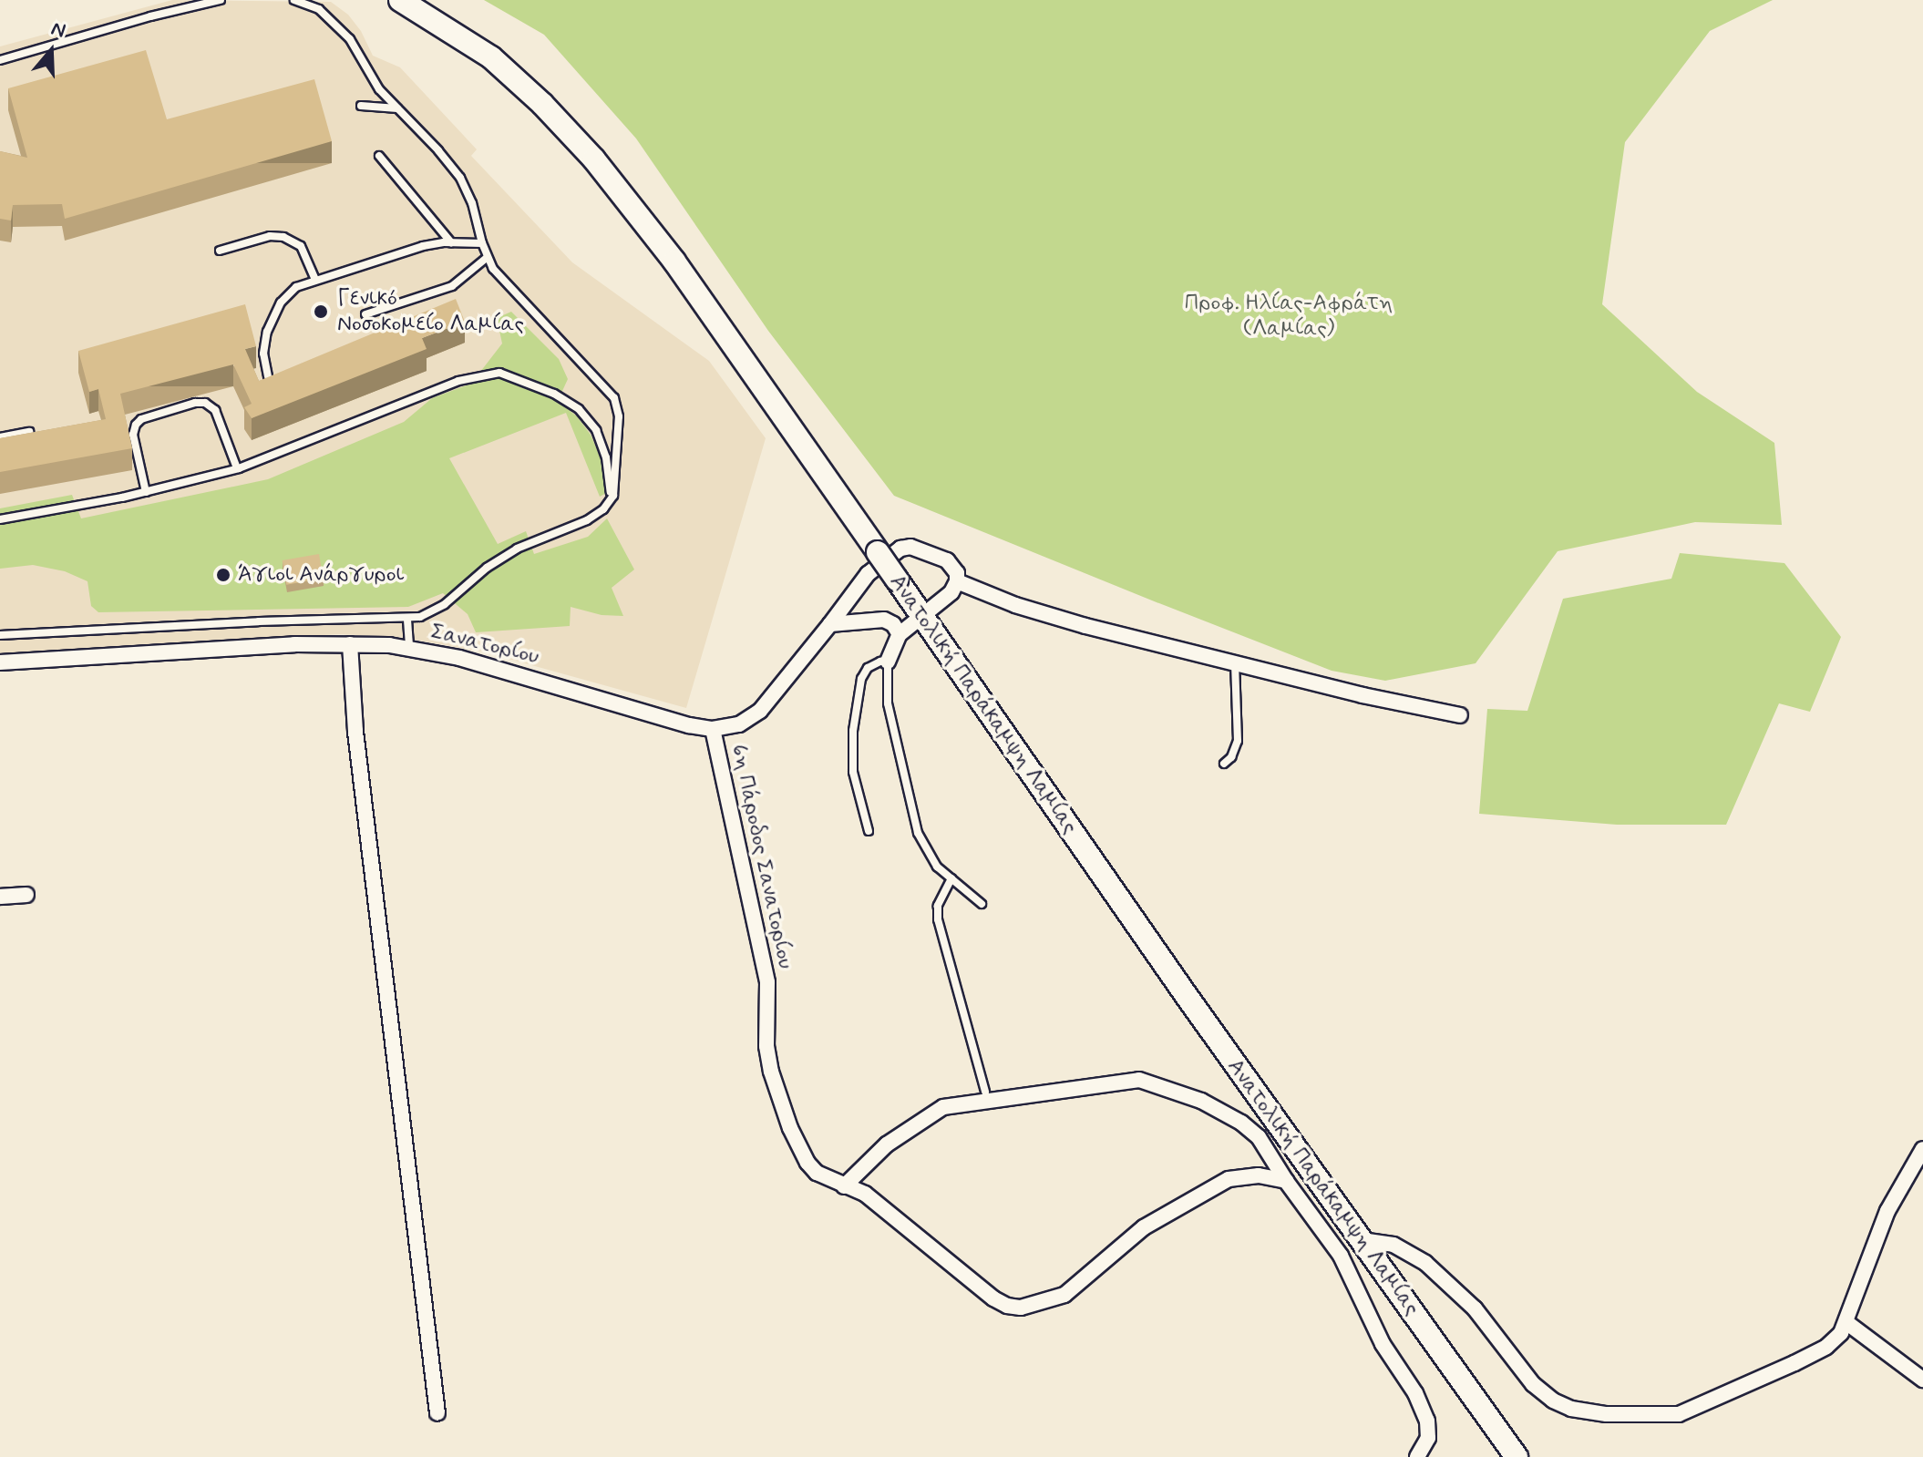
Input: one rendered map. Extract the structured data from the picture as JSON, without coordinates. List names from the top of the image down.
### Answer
{
  "streets": {
    "main road": ["Ανατολική Παράκαμψη Λαμίας"],
    "street": ["Σανατορίου", "6η Πάροδος Σανατορίου"]
  },
  "crossings": [
    ["Σανατορίου", "6η Πάροδος Σανατορίου"]
  ],
  "parks": ["Προφ. Ηλίας-Αφράτη (Λαμίας)"],
  "places": ["Γενικό Νοσοκομείο Λαμίας", "Άγιοι Ανάργυροι"],
  "north": "top"
}
